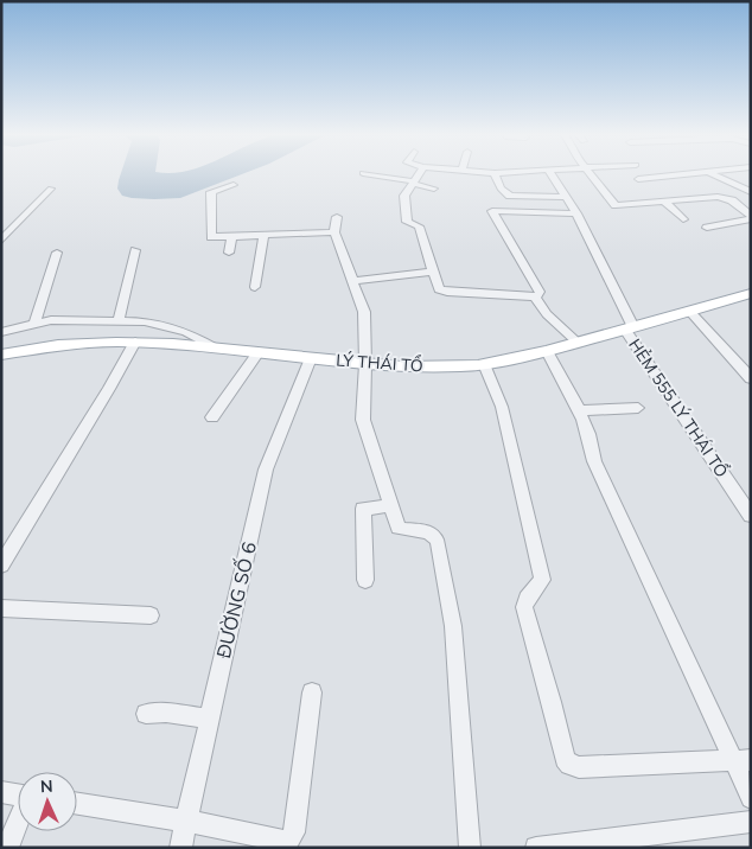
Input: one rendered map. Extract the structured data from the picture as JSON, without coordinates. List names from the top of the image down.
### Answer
{
  "streets": {
    "main road": ["LÝ THÁI TỔ"],
    "street": ["HẺM 555 LÝ THÁI TỔ", "ĐƯỜNG SỐ 6"]
  },
  "crossings": [
    ["LÝ THÁI TỔ", "HẺM 555 LÝ THÁI TỔ"],
    ["LÝ THÁI TỔ", "ĐƯỜNG SỐ 6"]
  ],
  "north": "top"
}
